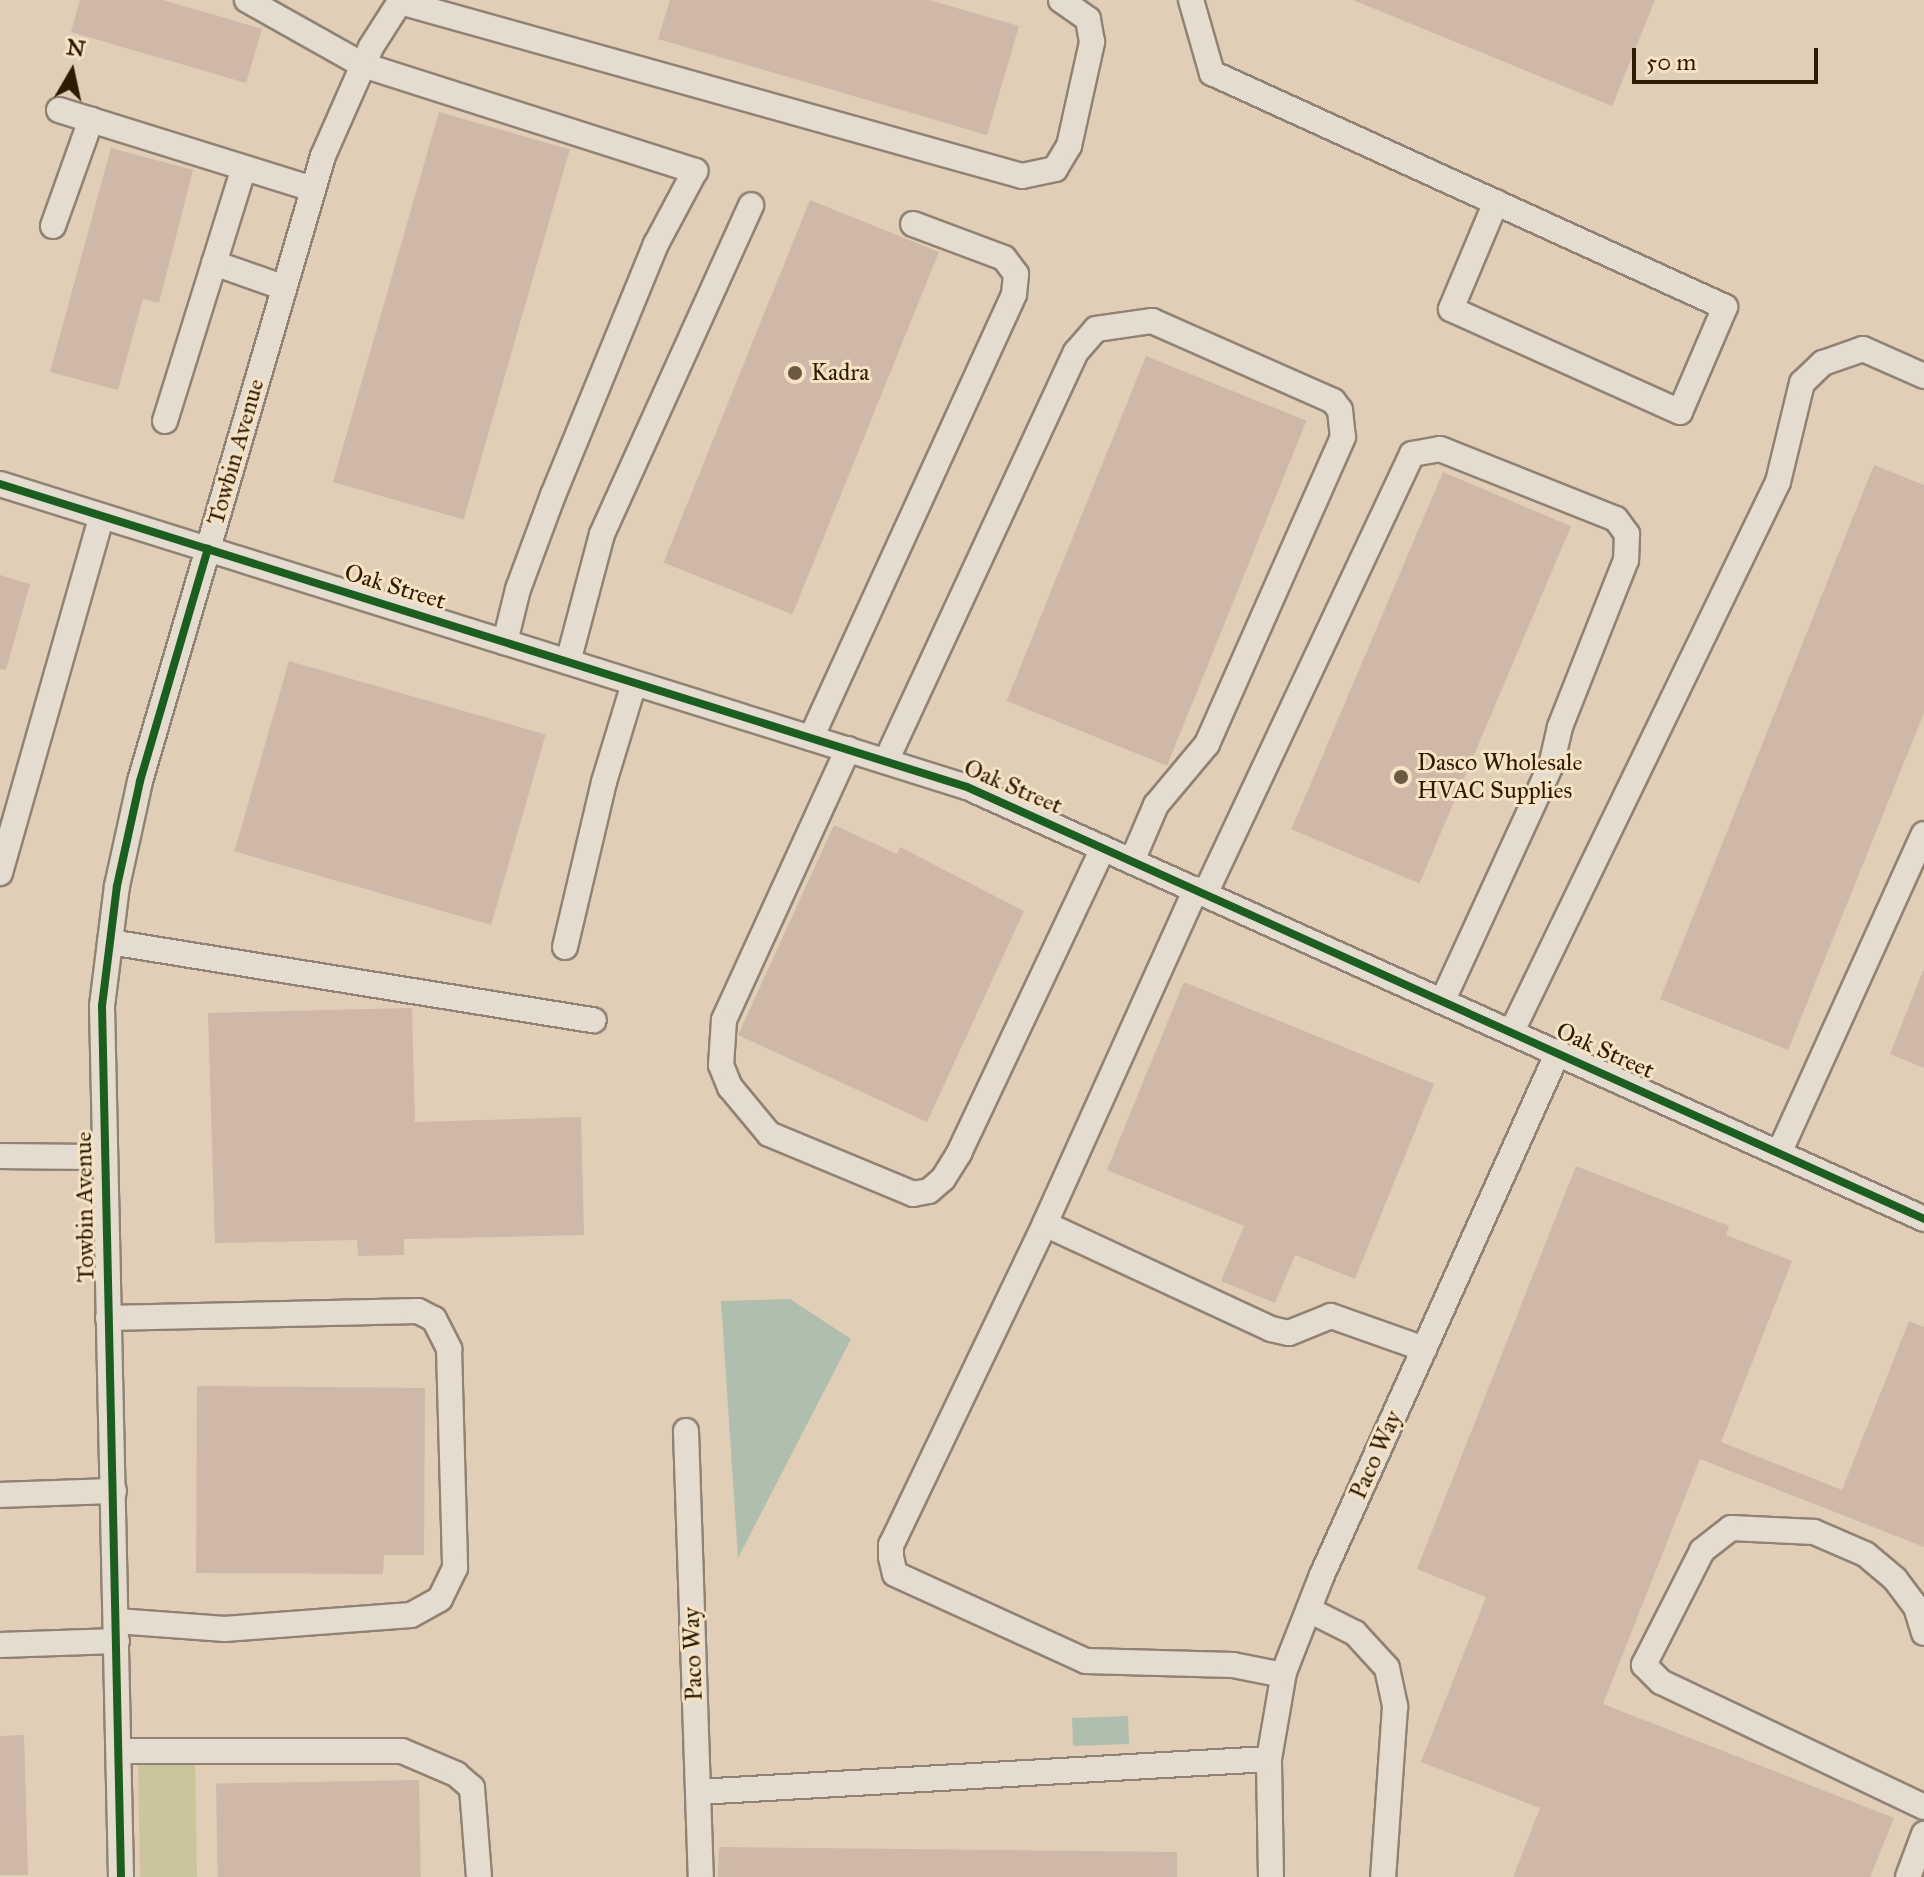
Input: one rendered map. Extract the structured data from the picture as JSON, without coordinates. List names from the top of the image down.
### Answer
{
  "streets": {
    "street": ["Towbin Avenue", "Oak Street", "Paco Way"]
  },
  "crossings": [
    ["Towbin Avenue", "Oak Street"],
    ["Oak Street", "Paco Way"]
  ],
  "places": ["Kadra", "Dasco Wholesale HVAC Supplies"],
  "scale_bar": "50 m",
  "north": "top"
}
